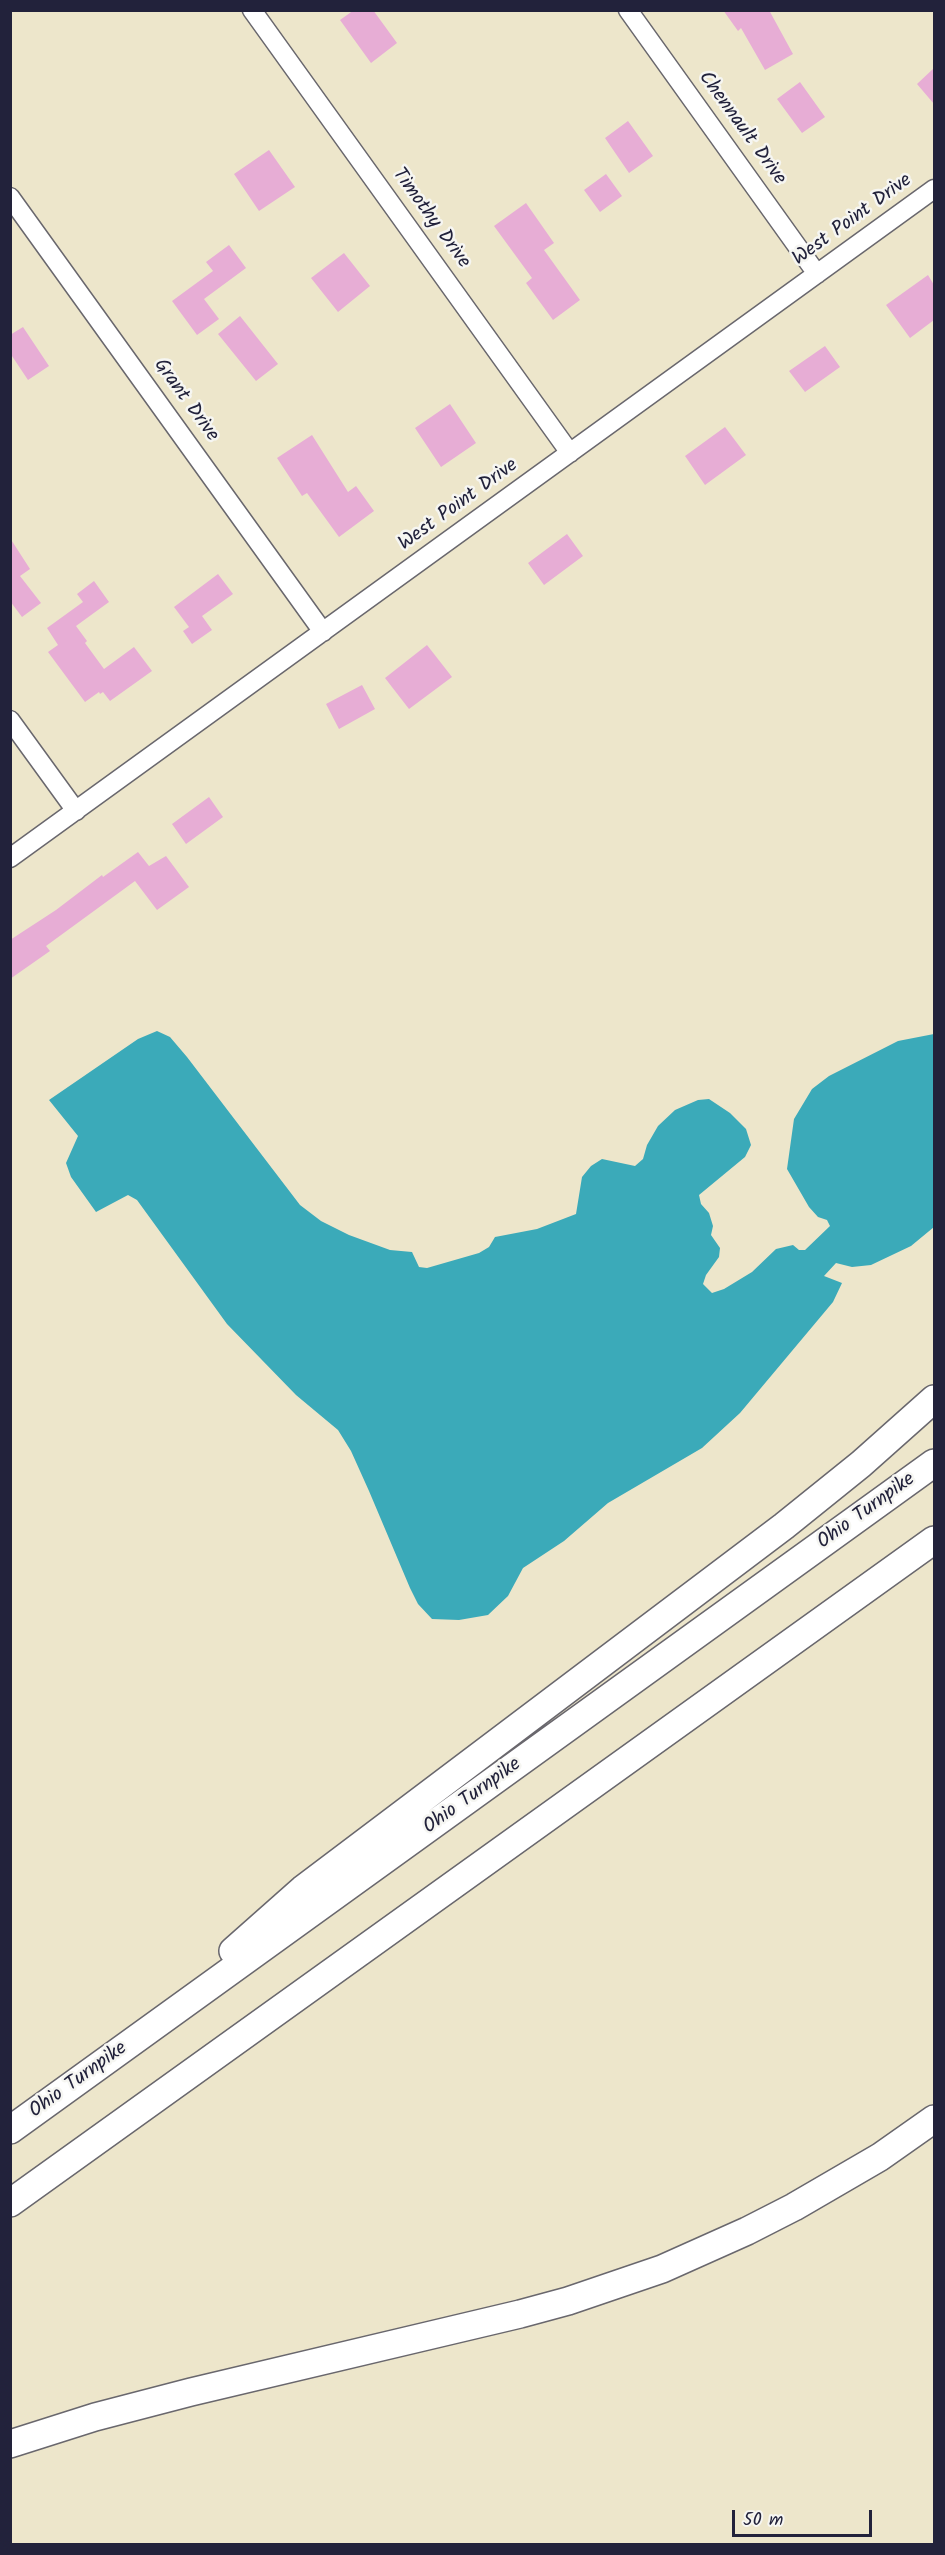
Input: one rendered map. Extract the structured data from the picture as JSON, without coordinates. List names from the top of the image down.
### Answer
{
  "streets": {
    "highway": ["Ohio Turnpike"],
    "street": [
      "Chennault Drive",
      "Timothy Drive",
      "West Point Drive",
      "Grant Drive"
    ]
  },
  "crossings": [
    ["Chennault Drive", "West Point Drive"],
    ["Timothy Drive", "West Point Drive"],
    ["West Point Drive", "Grant Drive"]
  ],
  "scale_bar": "50 m"
}
